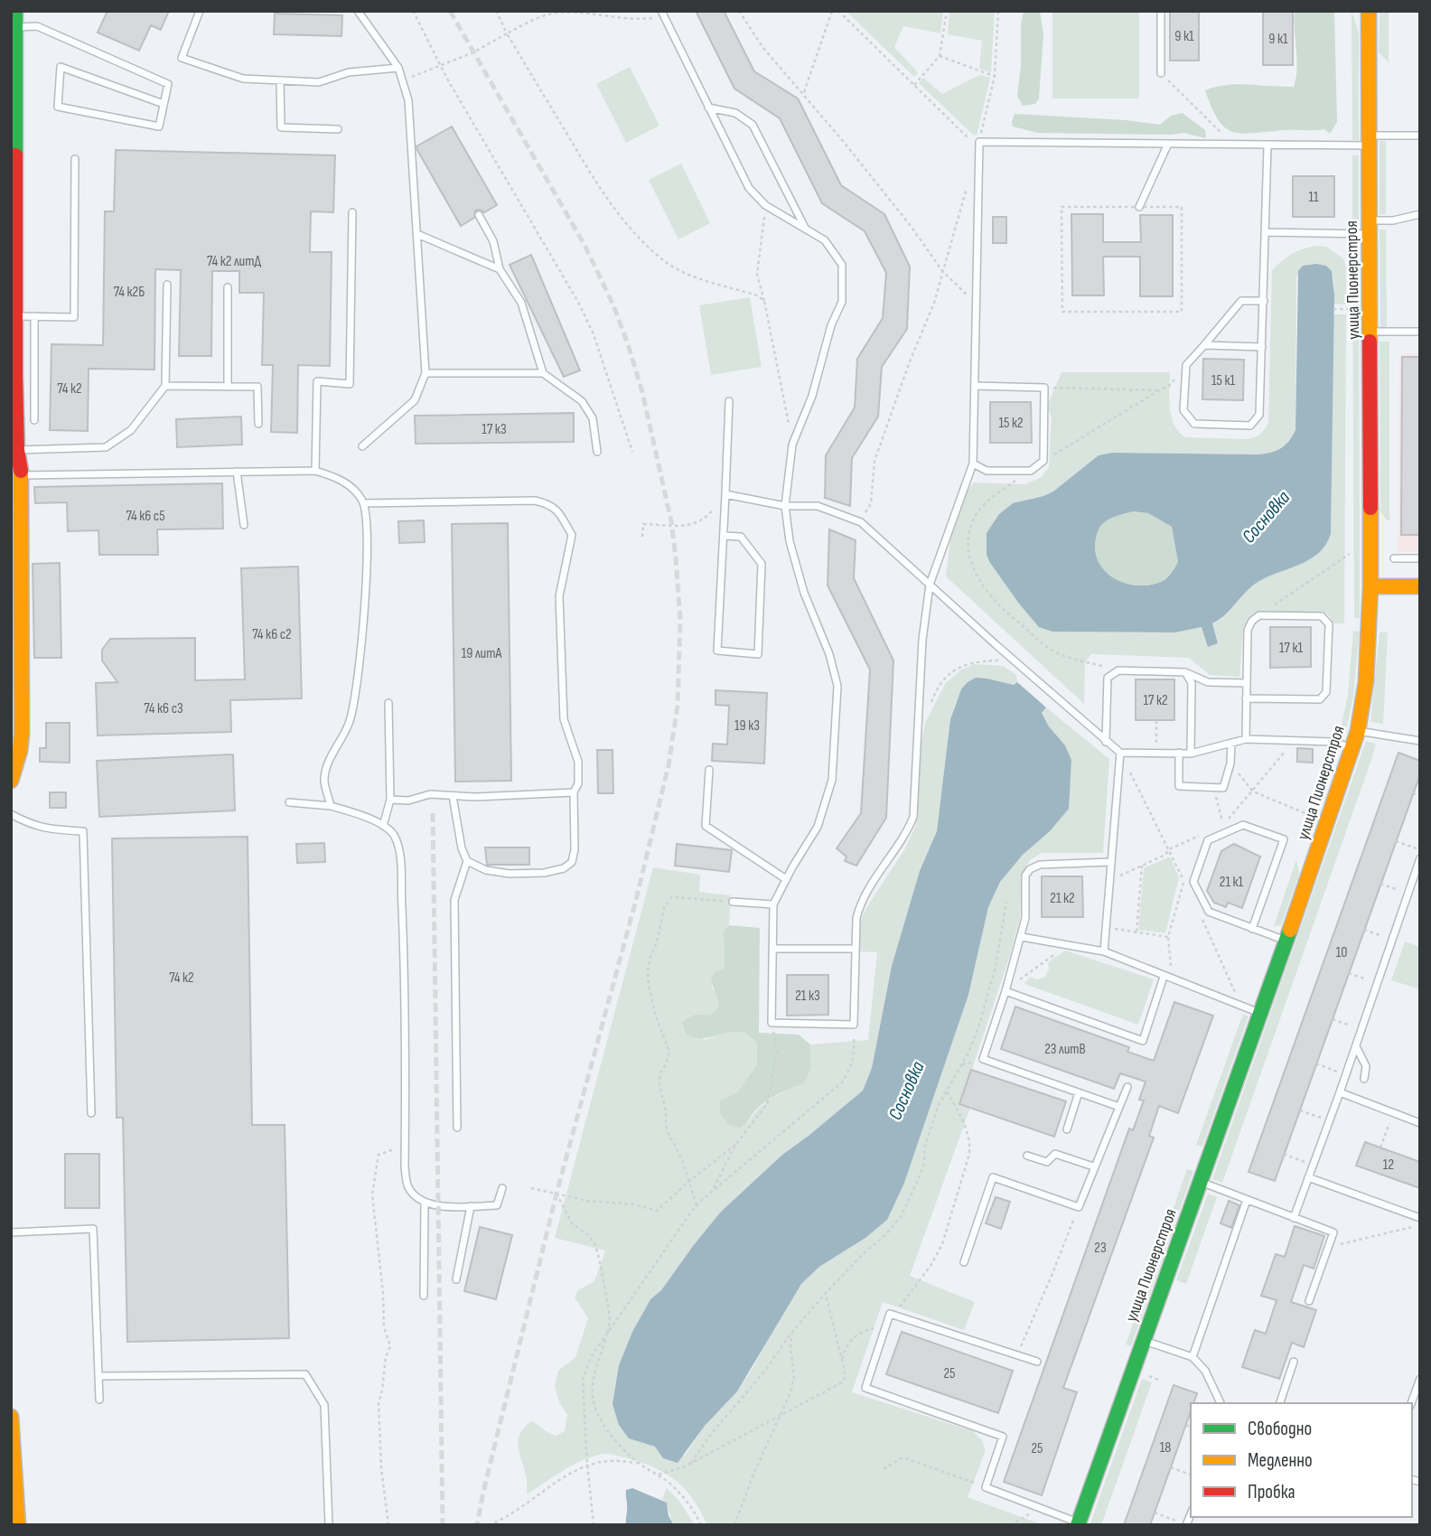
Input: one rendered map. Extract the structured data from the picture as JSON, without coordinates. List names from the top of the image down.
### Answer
{
  "streets": {
    "street": ["улица Пионерстроя"]
  },
  "water": ["Сосновка"],
  "house_numbers": [
    "9 к1",
    "9 к1",
    "11",
    "74 к2 литД",
    "74 к2Б",
    "15 к1",
    "74 к2",
    "15 к2",
    "17 к3",
    "74 к6 с5",
    "74 к6 с2",
    "17 к1",
    "19 литА",
    "17 к2",
    "74 к6 с3",
    "19 к3",
    "21 к1",
    "21 к2",
    "10",
    "74 к2",
    "21 к3",
    "23 литВ",
    "12",
    "23",
    "25",
    "18",
    "25"
  ],
  "legend": ["Свободно", "Медленно", "Пробка"]
}
